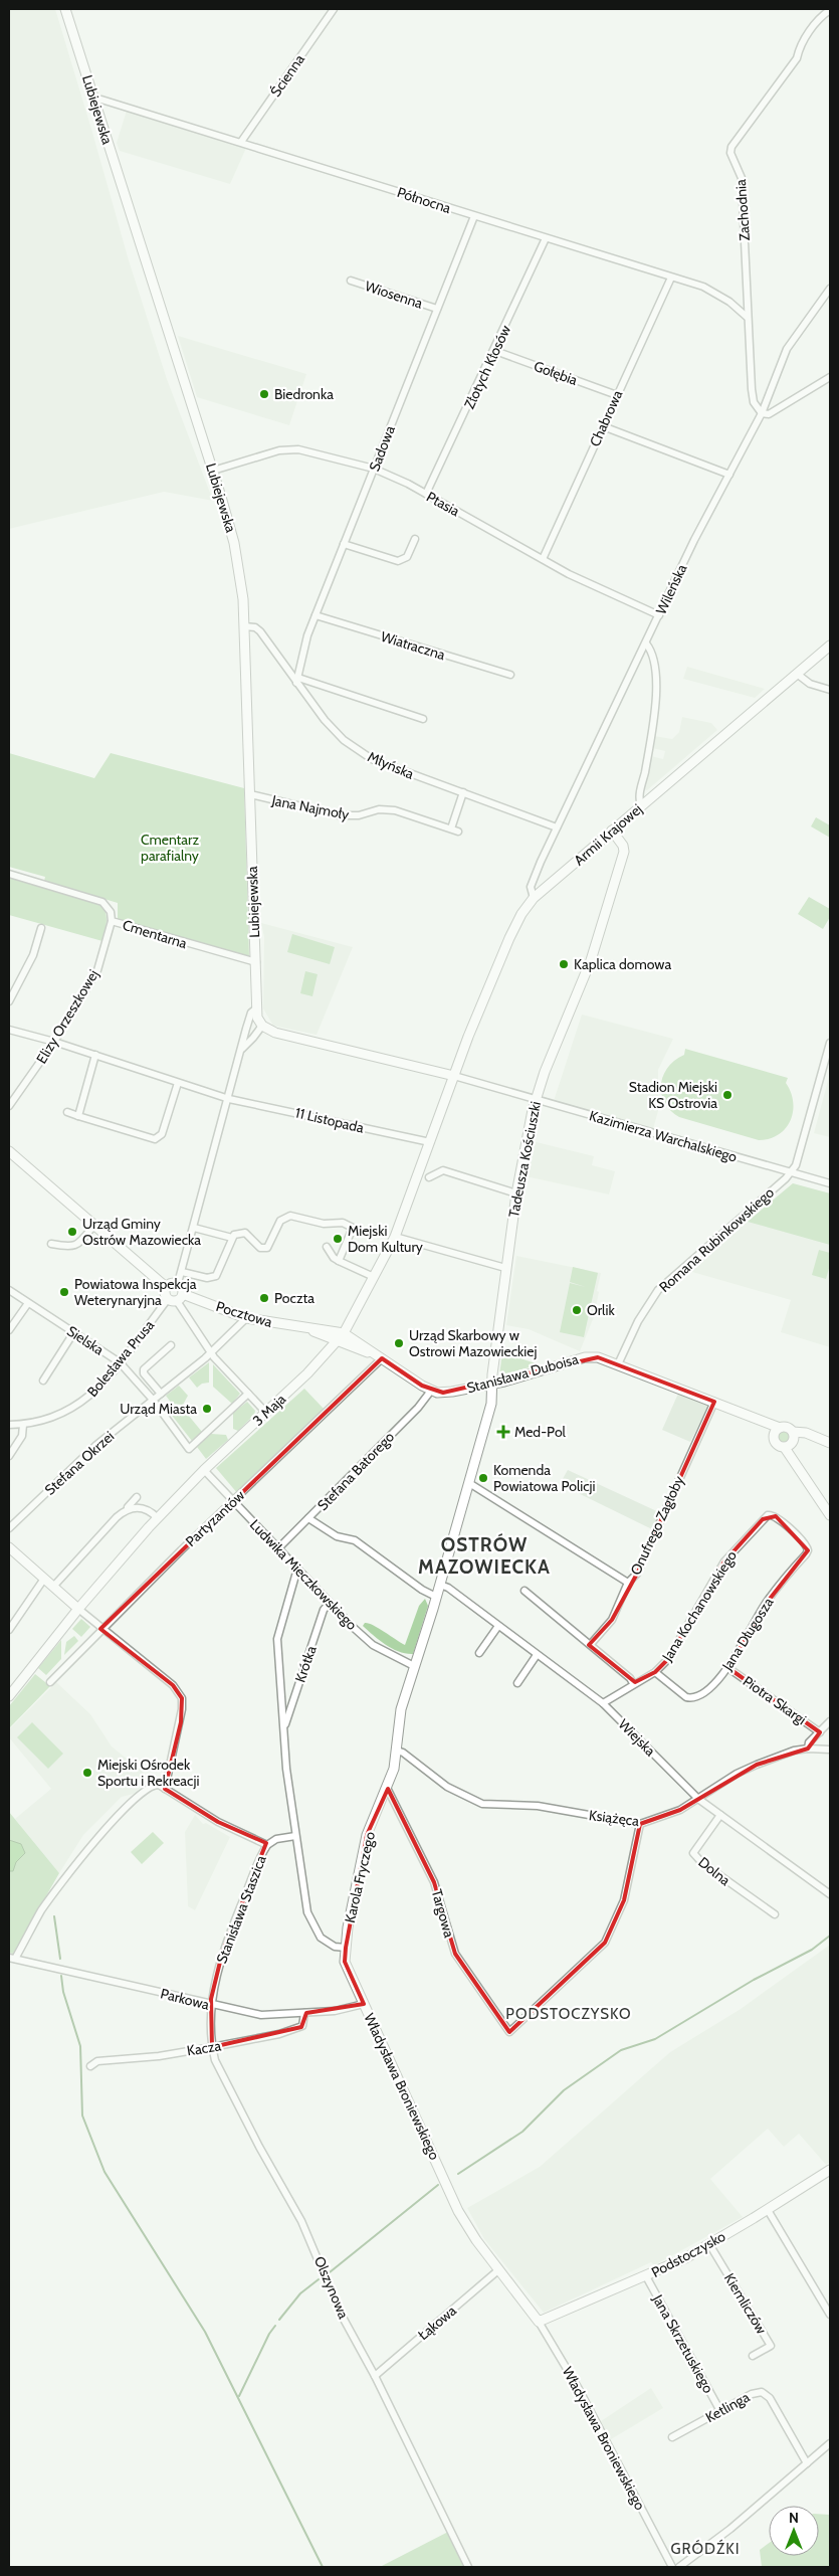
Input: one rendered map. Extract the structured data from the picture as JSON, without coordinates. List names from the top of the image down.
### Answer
{
  "streets": {
    "street": [
      "Ścienna",
      "Lubiejewska",
      "Północna",
      "Zachodnia",
      "Wiosenna",
      "Złotych Kłosów",
      "Gołębia",
      "Chabrowa",
      "Sadowa",
      "Ptasia",
      "Wileńska",
      "Wiatraczna",
      "Młyńska",
      "Jana Najmoły",
      "Armii Krajowej",
      "Cmentarna",
      "Elizy Orzeszkowej",
      "11 Listopada",
      "Kazimierza Warchalskiego",
      "Tadeusza Kościuszki",
      "Romana Rubinkowskiego",
      "Pocztowa",
      "Sielska",
      "Bolesława Prusa",
      "Stanisława Duboisa",
      "3 Maja",
      "Stefana Okrzei",
      "Stefana Batorego",
      "Partyzantów",
      "Onufrego Zagłoby",
      "Ludwika Mieczkowskiego",
      "Jana Kochanowskiego",
      "Jana Długosza",
      "Krótka",
      "Piotra Skargi",
      "Wiejska",
      "Książęca",
      "Dolna",
      "Karola Fryczego",
      "Stanisława Staszica",
      "Targowa",
      "Parkowa",
      "Kacza",
      "Władysława Broniewskiego",
      "Podstoczysko",
      "Olszynowa",
      "Kiemliczów",
      "Łąkowa",
      "Jana Skrzetuskiego",
      "Ketlinga"
    ]
  },
  "crossings": [
    ["Ścienna", "Północna"],
    ["Lubiejewska", "Północna"],
    ["Lubiejewska", "Ptasia"],
    ["Lubiejewska", "Młyńska"],
    ["Lubiejewska", "Jana Najmoły"],
    ["Lubiejewska", "Cmentarna"],
    ["Lubiejewska", "11 Listopada"],
    ["Lubiejewska", "Pocztowa"],
    ["Lubiejewska", "Bolesława Prusa"],
    ["Północna", "Zachodnia"],
    ["Północna", "Złotych Kłosów"],
    ["Północna", "Chabrowa"],
    ["Północna", "Sadowa"],
    ["Zachodnia", "Wileńska"],
    ["Wiosenna", "Sadowa"],
    ["Złotych Kłosów", "Gołębia"],
    ["Złotych Kłosów", "Ptasia"],
    ["Gołębia", "Chabrowa"],
    ["Chabrowa", "Ptasia"],
    ["Sadowa", "Ptasia"],
    ["Sadowa", "Wiatraczna"],
    ["Sadowa", "Młyńska"],
    ["Ptasia", "Wileńska"],
    ["Wileńska", "Młyńska"],
    ["Wileńska", "Armii Krajowej"],
    ["Armii Krajowej", "Kazimierza Warchalskiego"],
    ["Armii Krajowej", "Tadeusza Kościuszki"],
    ["Armii Krajowej", "3 Maja"],
    ["Cmentarna", "Elizy Orzeszkowej"],
    ["Elizy Orzeszkowej", "11 Listopada"],
    ["11 Listopada", "3 Maja"],
    ["Kazimierza Warchalskiego", "Tadeusza Kościuszki"],
    ["Kazimierza Warchalskiego", "Romana Rubinkowskiego"],
    ["Kazimierza Warchalskiego", "3 Maja"],
    ["Tadeusza Kościuszki", "Stanisława Duboisa"],
    ["Tadeusza Kościuszki", "Wiejska"],
    ["Tadeusza Kościuszki", "Karola Fryczego"],
    ["Romana Rubinkowskiego", "Stanisława Duboisa"],
    ["Pocztowa", "Bolesława Prusa"],
    ["Pocztowa", "3 Maja"],
    ["Pocztowa", "Stefana Okrzei"],
    ["Sielska", "Bolesława Prusa"],
    ["Sielska", "Stefana Okrzei"],
    ["Stanisława Duboisa", "Stefana Batorego"],
    ["Stanisława Duboisa", "Onufrego Zagłoby"],
    ["3 Maja", "Ludwika Mieczkowskiego"],
    ["Stefana Batorego", "Ludwika Mieczkowskiego"],
    ["Partyzantów", "Ludwika Mieczkowskiego"],
    ["Ludwika Mieczkowskiego", "Krótka"],
    ["Ludwika Mieczkowskiego", "Karola Fryczego"],
    ["Jana Kochanowskiego", "Jana Długosza"],
    ["Jana Kochanowskiego", "Wiejska"],
    ["Jana Długosza", "Piotra Skargi"],
    ["Wiejska", "Książęca"],
    ["Wiejska", "Dolna"],
    ["Wiejska", "Karola Fryczego"],
    ["Książęca", "Karola Fryczego"],
    ["Książęca", "Targowa"],
    ["Karola Fryczego", "Targowa"],
    ["Karola Fryczego", "Władysława Broniewskiego"],
    ["Stanisława Staszica", "Parkowa"],
    ["Stanisława Staszica", "Olszynowa"],
    ["Parkowa", "Kacza"],
    ["Parkowa", "Władysława Broniewskiego"],
    ["Parkowa", "Olszynowa"],
    ["Kacza", "Olszynowa"],
    ["Władysława Broniewskiego", "Podstoczysko"],
    ["Władysława Broniewskiego", "Łąkowa"],
    ["Podstoczysko", "Kiemliczów"],
    ["Podstoczysko", "Jana Skrzetuskiego"],
    ["Olszynowa", "Łąkowa"],
    ["Jana Skrzetuskiego", "Ketlinga"]
  ],
  "districts": ["OSTRÓW MAZOWIECKA", "PODSTOCZYSKO", "GRÓDŹKI"],
  "parks": ["Cmentarz parafialny"],
  "places": {
    "other": [
      "Biedronka",
      "Kaplica domowa",
      "Stadion Miejski KS Ostrovia",
      "Urząd Gminy Ostrów Mazowiecka",
      "Miejski Dom Kultury",
      "Powiatowa Inspekcja Weterynaryjna",
      "Poczta",
      "Orlik",
      "Urząd Skarbowy w Ostrowi Mazowieckiej",
      "Urząd Miasta",
      "Komenda Powiatowa Policji",
      "Miejski Ośrodek Sportu i Rekreacji"
    ],
    "health": ["Med-Pol"]
  },
  "north": "top"
}
